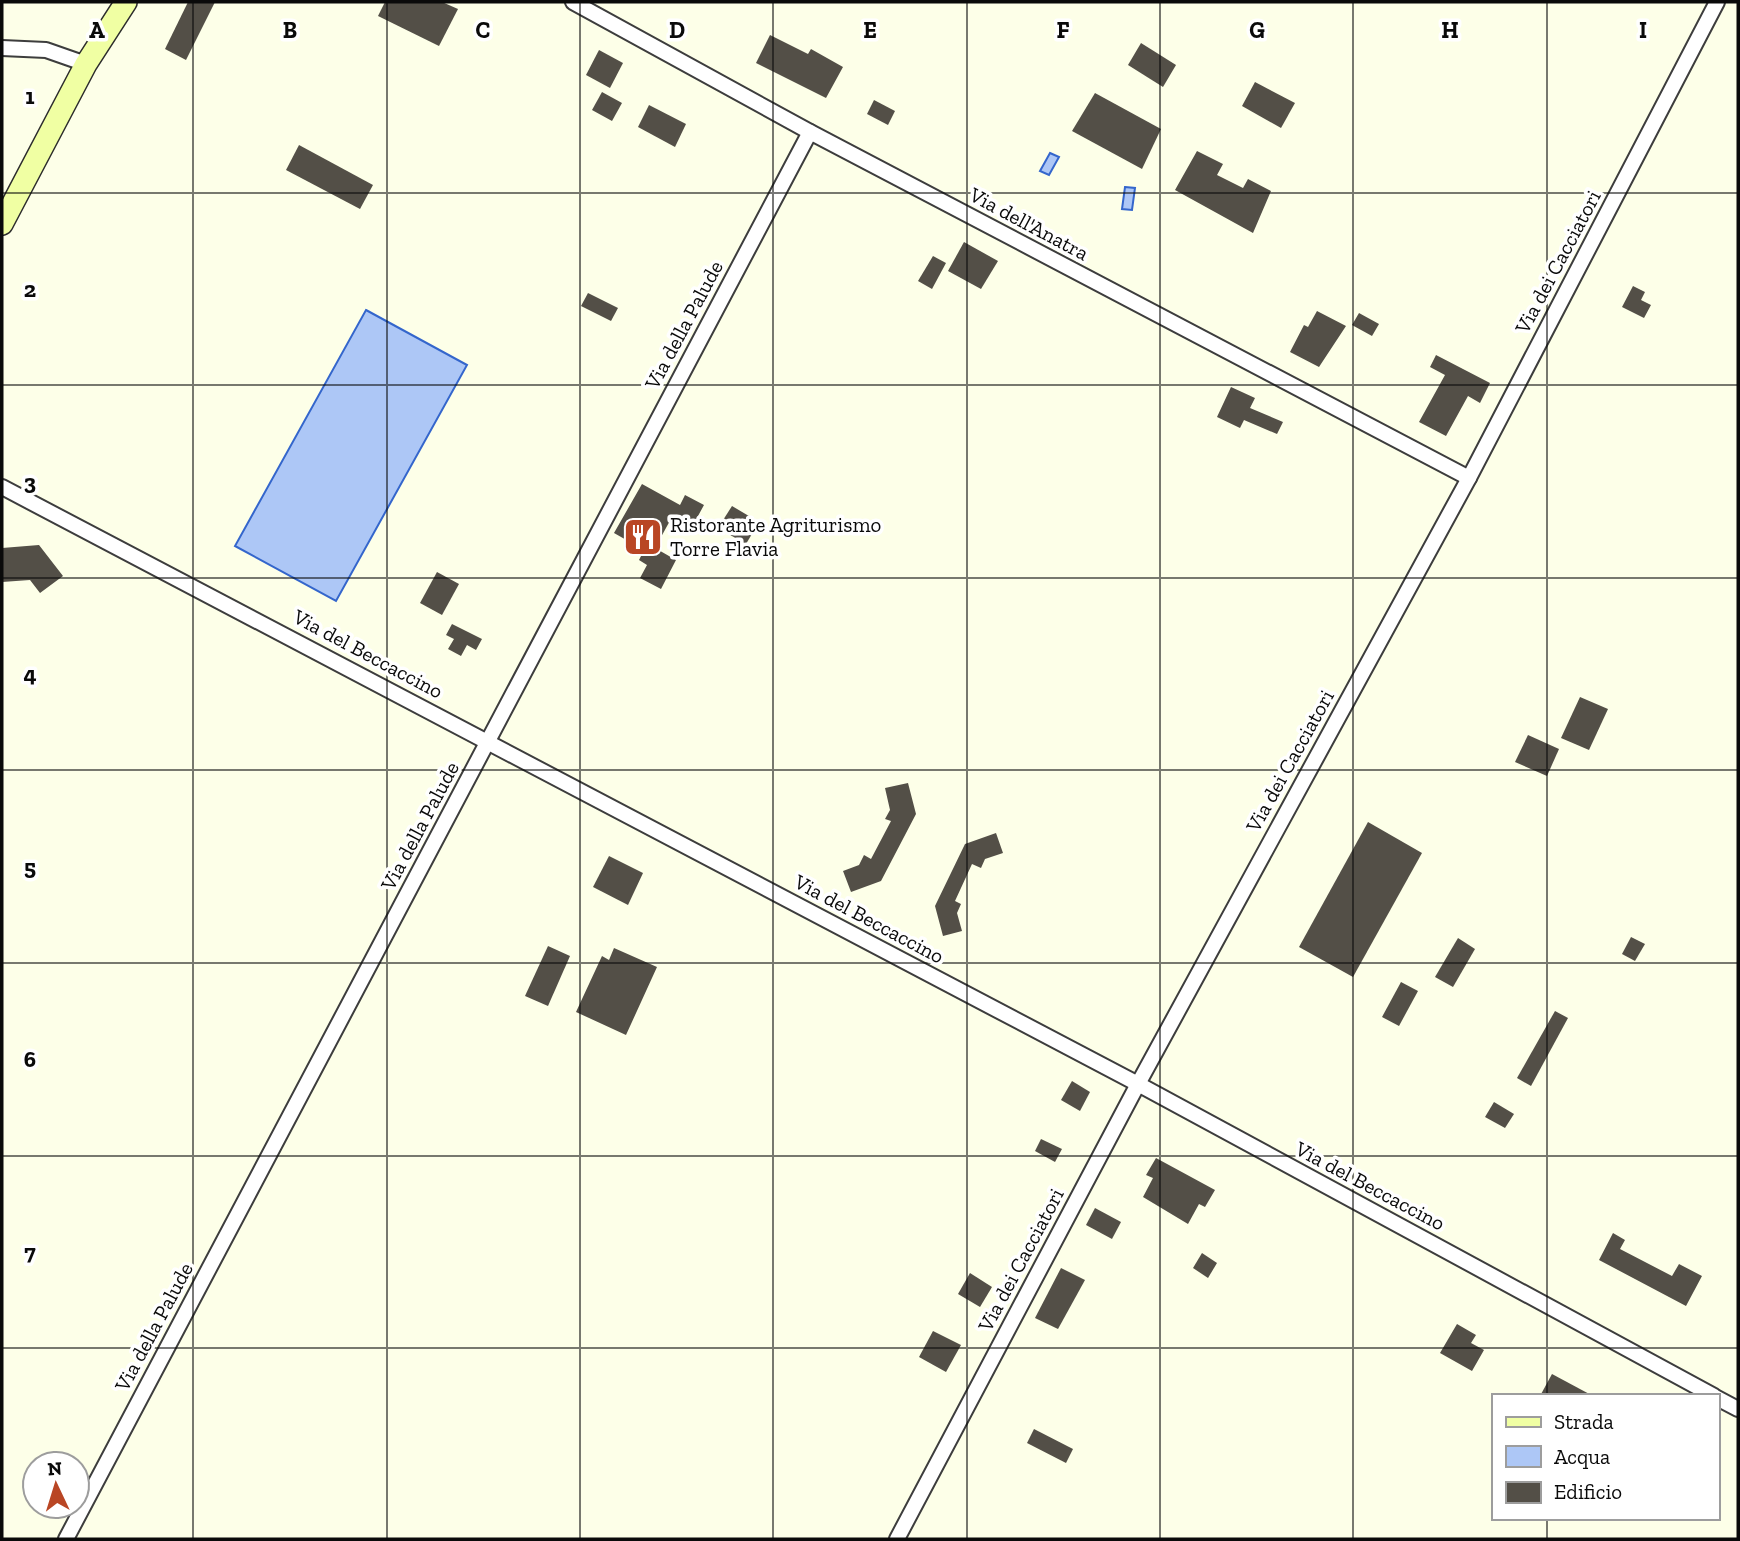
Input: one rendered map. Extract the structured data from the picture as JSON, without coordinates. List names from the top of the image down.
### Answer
{
  "streets": {
    "street": [
      "Via dell'Anatra",
      "Via dei Cacciatori",
      "Via della Palude",
      "Via del Beccaccino"
    ]
  },
  "crossings": [
    ["Via dell'Anatra", "Via dei Cacciatori"],
    ["Via dell'Anatra", "Via della Palude"],
    ["Via dei Cacciatori", "Via del Beccaccino"],
    ["Via della Palude", "Via del Beccaccino"]
  ],
  "places": {
    "restaurant": ["Ristorante Agriturismo Torre Flavia"]
  },
  "legend": ["Strada", "Acqua", "Edificio"],
  "north": "top",
  "grid": {
    "columns": [
      "A",
      "B",
      "C",
      "D",
      "E",
      "F",
      "G",
      "H",
      "I"
    ],
    "rows": [
      "1",
      "2",
      "3",
      "4",
      "5",
      "6",
      "7"
    ]
  }
}
